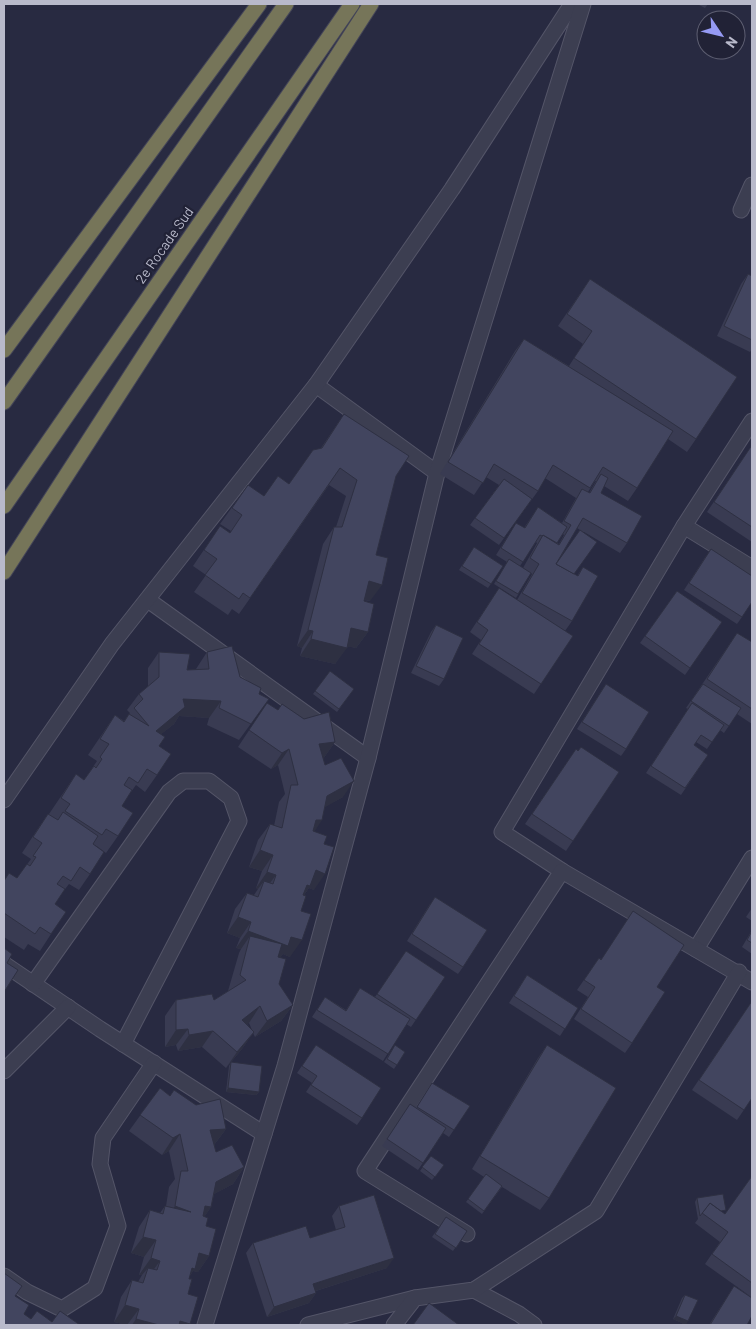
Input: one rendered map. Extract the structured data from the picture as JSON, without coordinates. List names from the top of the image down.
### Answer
{
  "streets": {
    "highway": ["2e Rocade Sud"]
  },
  "north": "bottom right"
}
